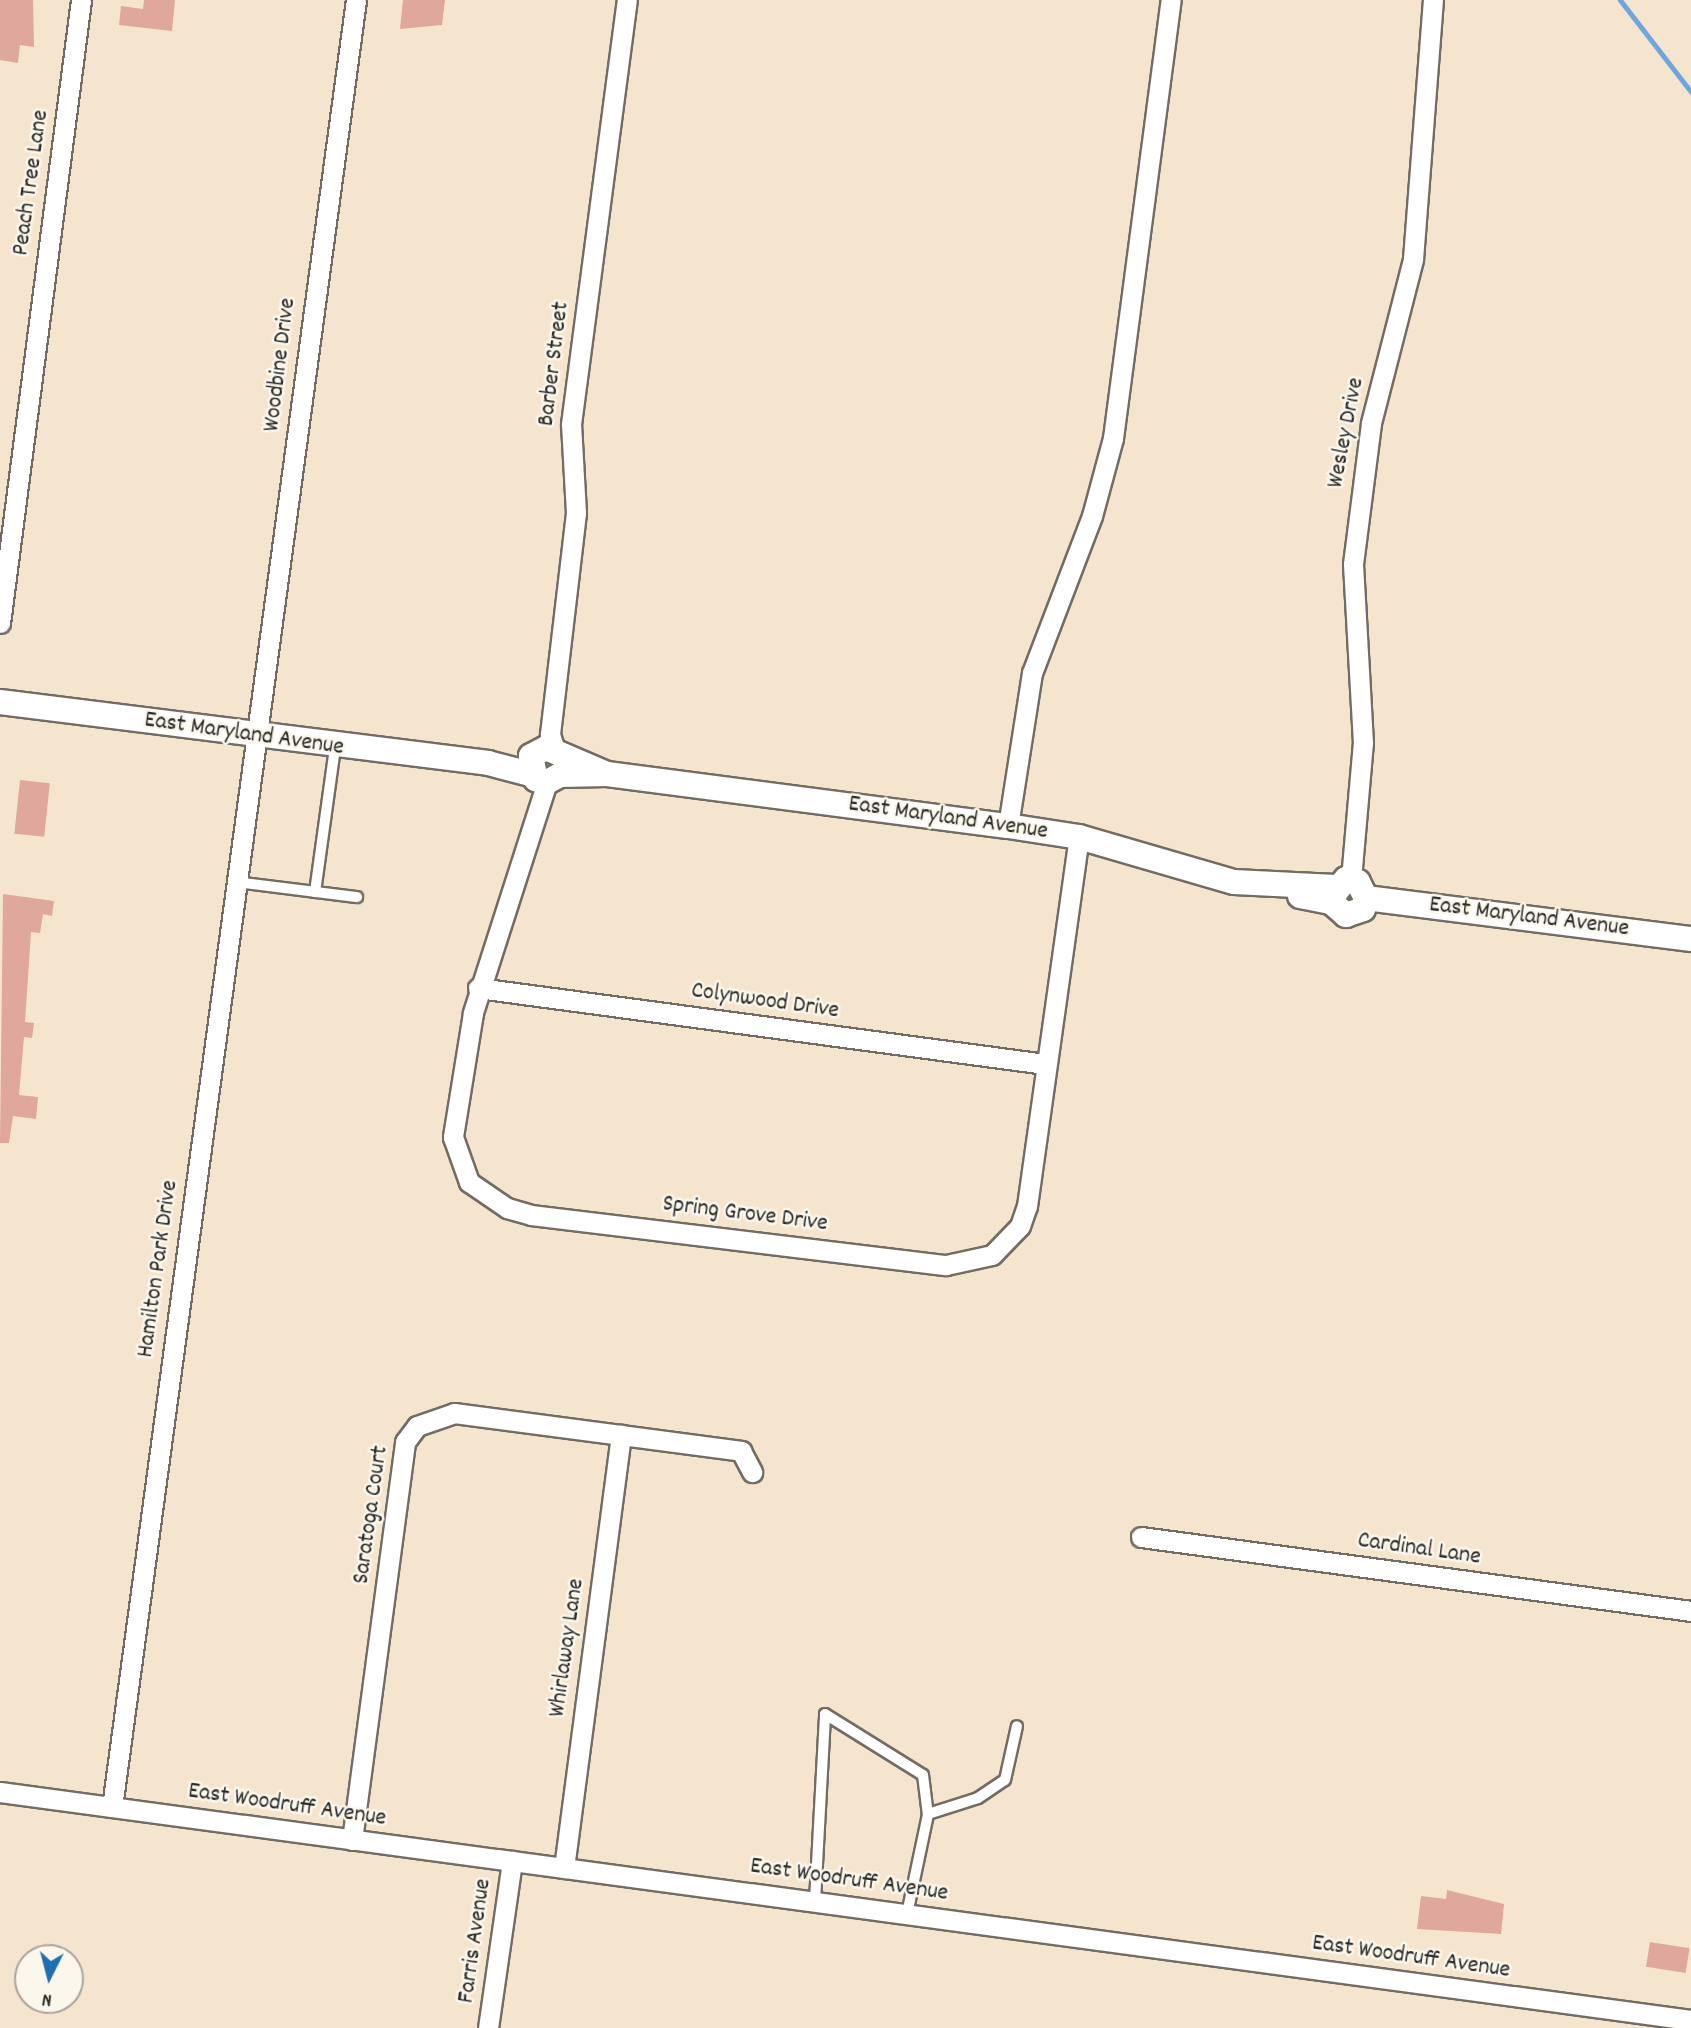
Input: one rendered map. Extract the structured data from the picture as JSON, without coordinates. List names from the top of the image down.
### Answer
{
  "streets": {
    "street": [
      "Peach Tree Lane",
      "Barber Street",
      "Woodbine Drive",
      "Wesley Drive",
      "East Maryland Avenue",
      "Colynwood Drive",
      "Spring Grove Drive",
      "Hamilton Park Drive",
      "Saratoga Court",
      "Cardinal Lane",
      "Whirlaway Lane",
      "East Woodruff Avenue",
      "Farris Avenue"
    ]
  },
  "crossings": [
    ["Barber Street", "East Maryland Avenue"],
    ["Barber Street", "Spring Grove Drive"],
    ["Woodbine Drive", "East Maryland Avenue"],
    ["Woodbine Drive", "Hamilton Park Drive"],
    ["Wesley Drive", "East Maryland Avenue"],
    ["East Maryland Avenue", "Spring Grove Drive"],
    ["East Maryland Avenue", "Hamilton Park Drive"],
    ["Colynwood Drive", "Spring Grove Drive"],
    ["Hamilton Park Drive", "East Woodruff Avenue"],
    ["Saratoga Court", "Whirlaway Lane"],
    ["Saratoga Court", "East Woodruff Avenue"],
    ["Whirlaway Lane", "East Woodruff Avenue"],
    ["East Woodruff Avenue", "Farris Avenue"]
  ],
  "north": "bottom"
}
